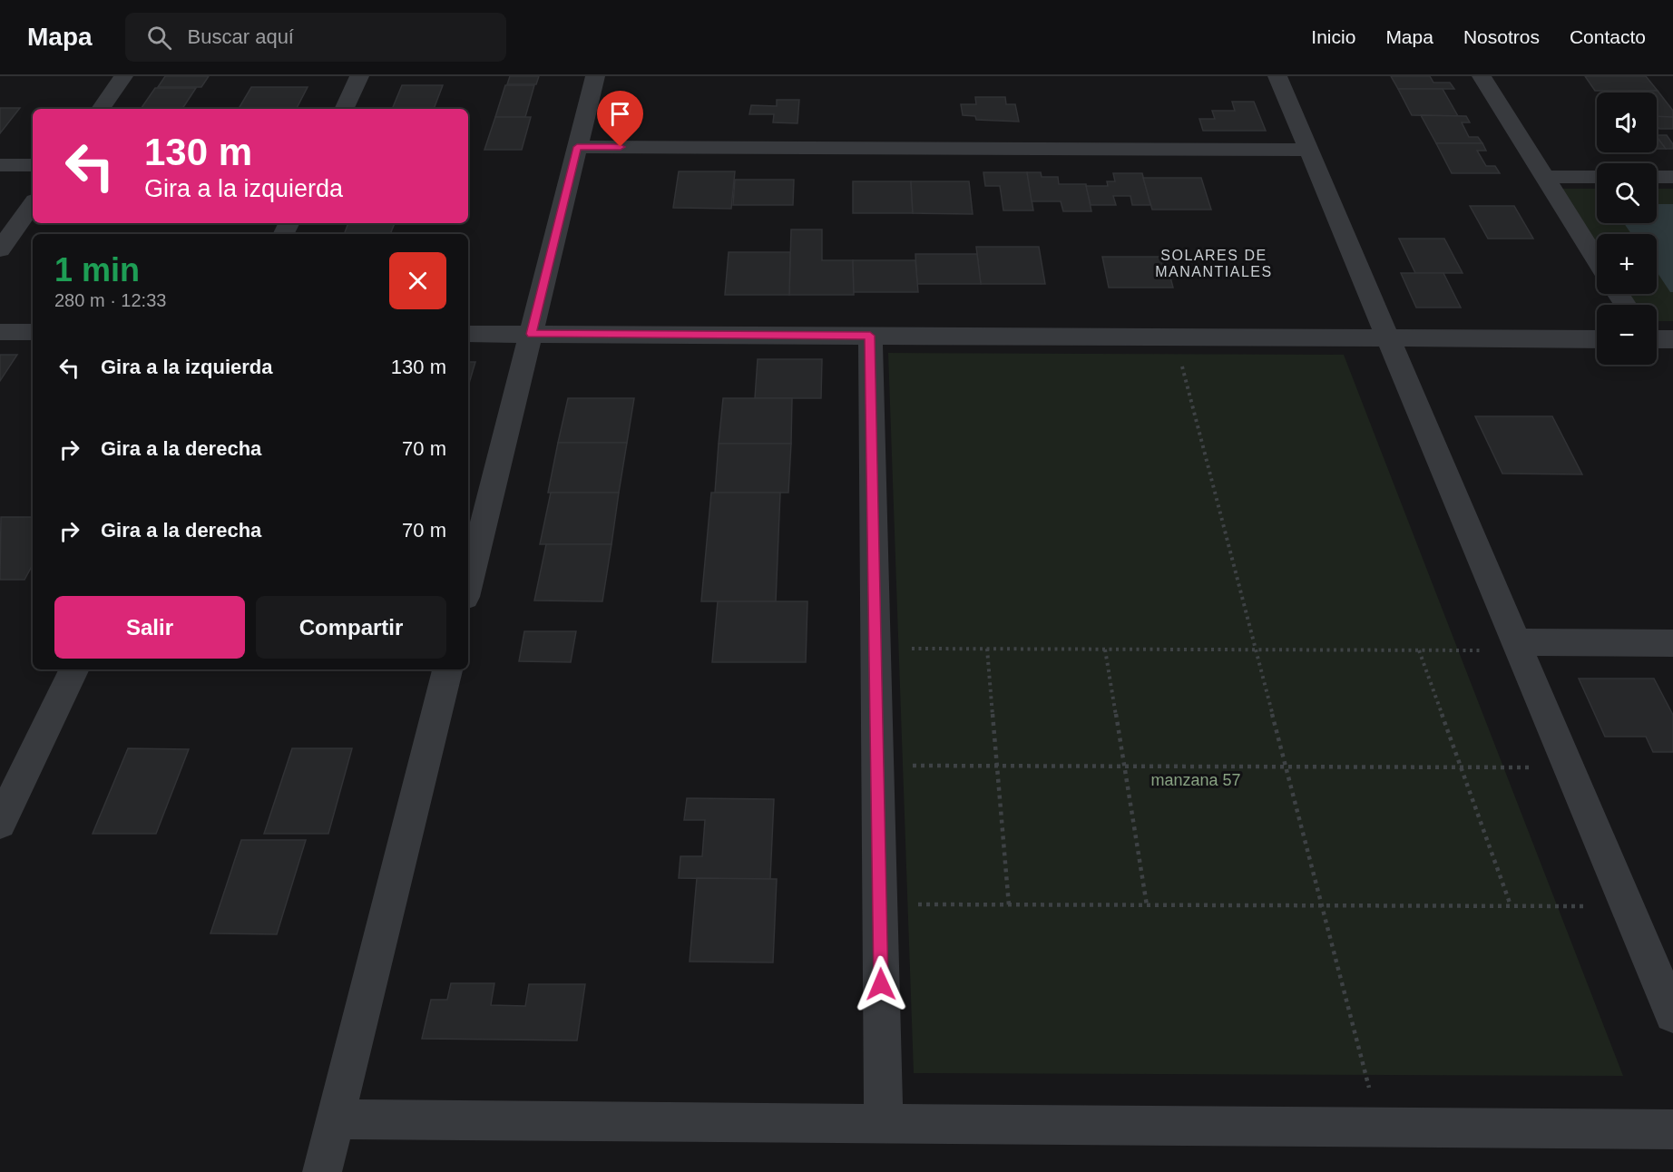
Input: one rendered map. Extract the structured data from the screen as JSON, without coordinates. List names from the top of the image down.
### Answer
{
  "districts": ["SOLARES DE MANANTIALES"],
  "parks": ["manzana 57"],
  "page": {
    "header": "Mapa",
    "search": "Buscar aquí",
    "nav": [
      "Inicio",
      "Mapa",
      "Nosotros",
      "Contacto"
    ],
    "map_buttons": ["+", "−"],
    "turn": ["130 m", "Gira a la izquierda"],
    "heading": ["1 min", "280 m · 12:33"],
    "list": [
      {
        "name": "Gira a la izquierda",
        "value": "130 m"
      },
      {
        "name": "Gira a la derecha",
        "value": "70 m"
      },
      {
        "name": "Gira a la derecha",
        "value": "70 m"
      }
    ],
    "buttons": ["Salir", "Compartir"]
  }
}
